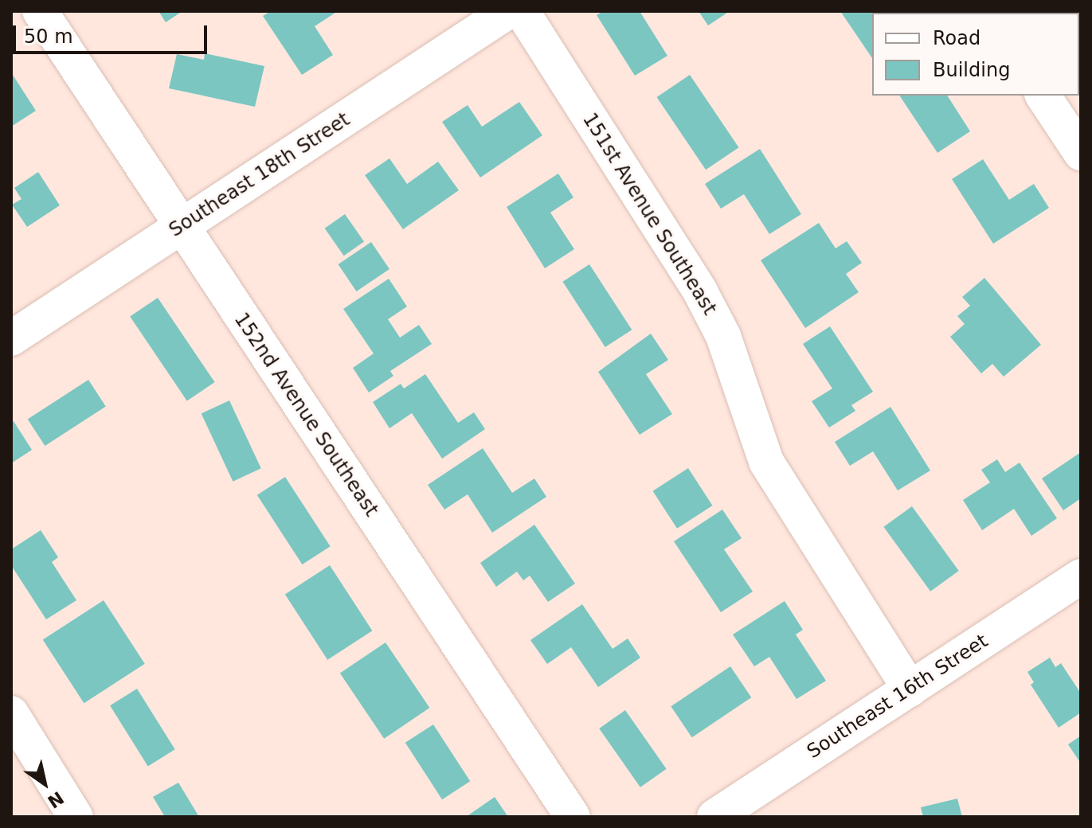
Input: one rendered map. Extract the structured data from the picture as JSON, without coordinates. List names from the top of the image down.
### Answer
{
  "streets": {
    "street": [
      "Southeast 18th Street",
      "151st Avenue Southeast",
      "152nd Avenue Southeast",
      "Southeast 16th Street"
    ]
  },
  "crossings": [
    ["Southeast 18th Street", "152nd Avenue Southeast"],
    ["151st Avenue Southeast", "Southeast 16th Street"]
  ],
  "legend": ["Road", "Building"],
  "scale_bar": "50 m",
  "north": "bottom right"
}
